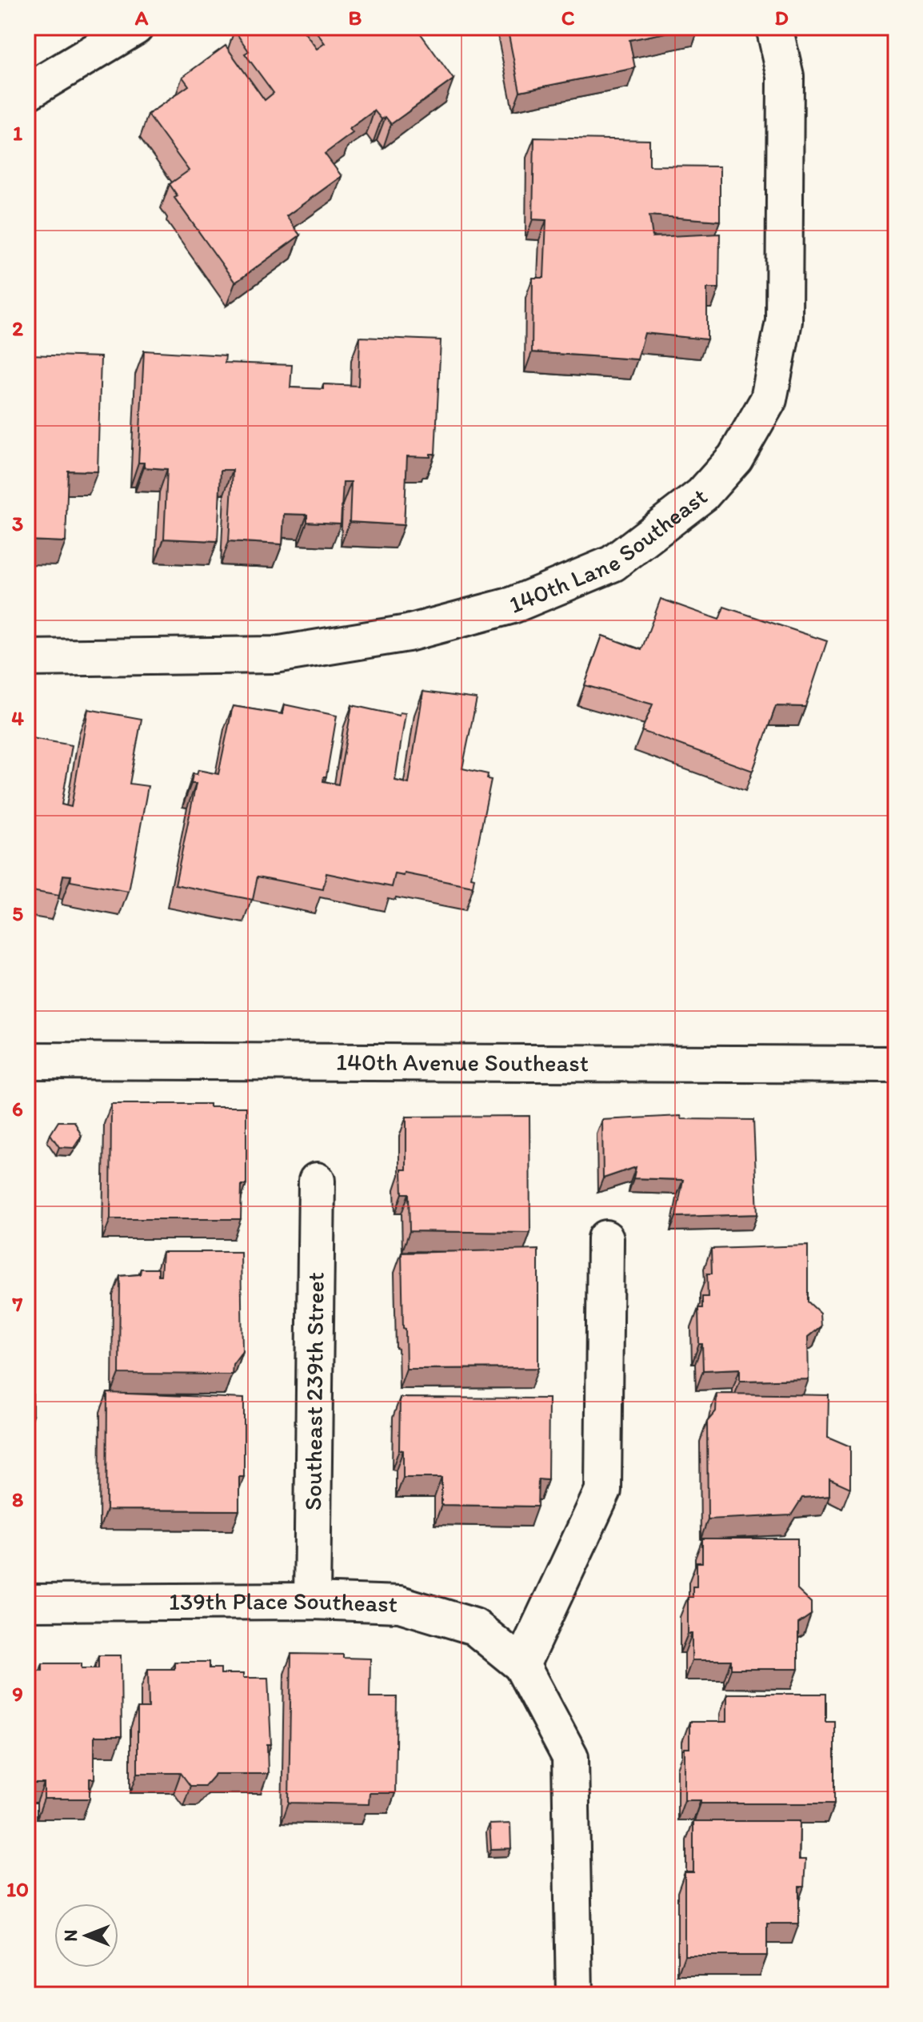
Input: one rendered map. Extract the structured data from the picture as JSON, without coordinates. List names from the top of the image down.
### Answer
{
  "streets": {
    "street": [
      "140th Lane Southeast",
      "140th Avenue Southeast",
      "Southeast 239th Street",
      "139th Place Southeast"
    ]
  },
  "crossings": [
    ["Southeast 239th Street", "139th Place Southeast"]
  ],
  "north": "left",
  "grid": {
    "columns": [
      "A",
      "B",
      "C",
      "D"
    ],
    "rows": [
      "1",
      "2",
      "3",
      "4",
      "5",
      "6",
      "7",
      "8",
      "9",
      "10"
    ]
  }
}
